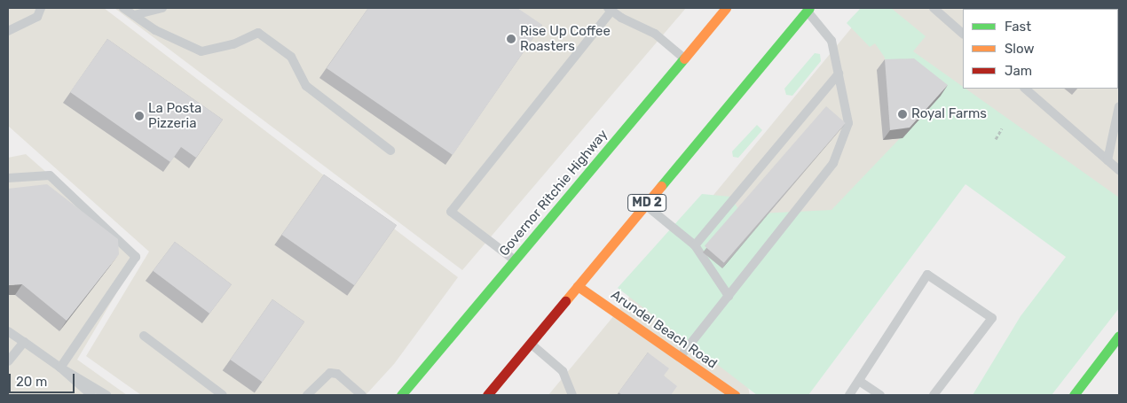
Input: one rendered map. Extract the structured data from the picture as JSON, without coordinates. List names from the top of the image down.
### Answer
{
  "streets": {
    "main road": ["Governor Ritchie Highway", "MD 2", "Arundel Beach Road"]
  },
  "crossings": [
    ["MD 2", "Arundel Beach Road"]
  ],
  "places": ["Rise Up Coffee Roasters", "Royal Farms", "La Posta Pizzeria"],
  "legend": ["Fast", "Slow", "Jam"],
  "scale_bar": "20 m"
}
